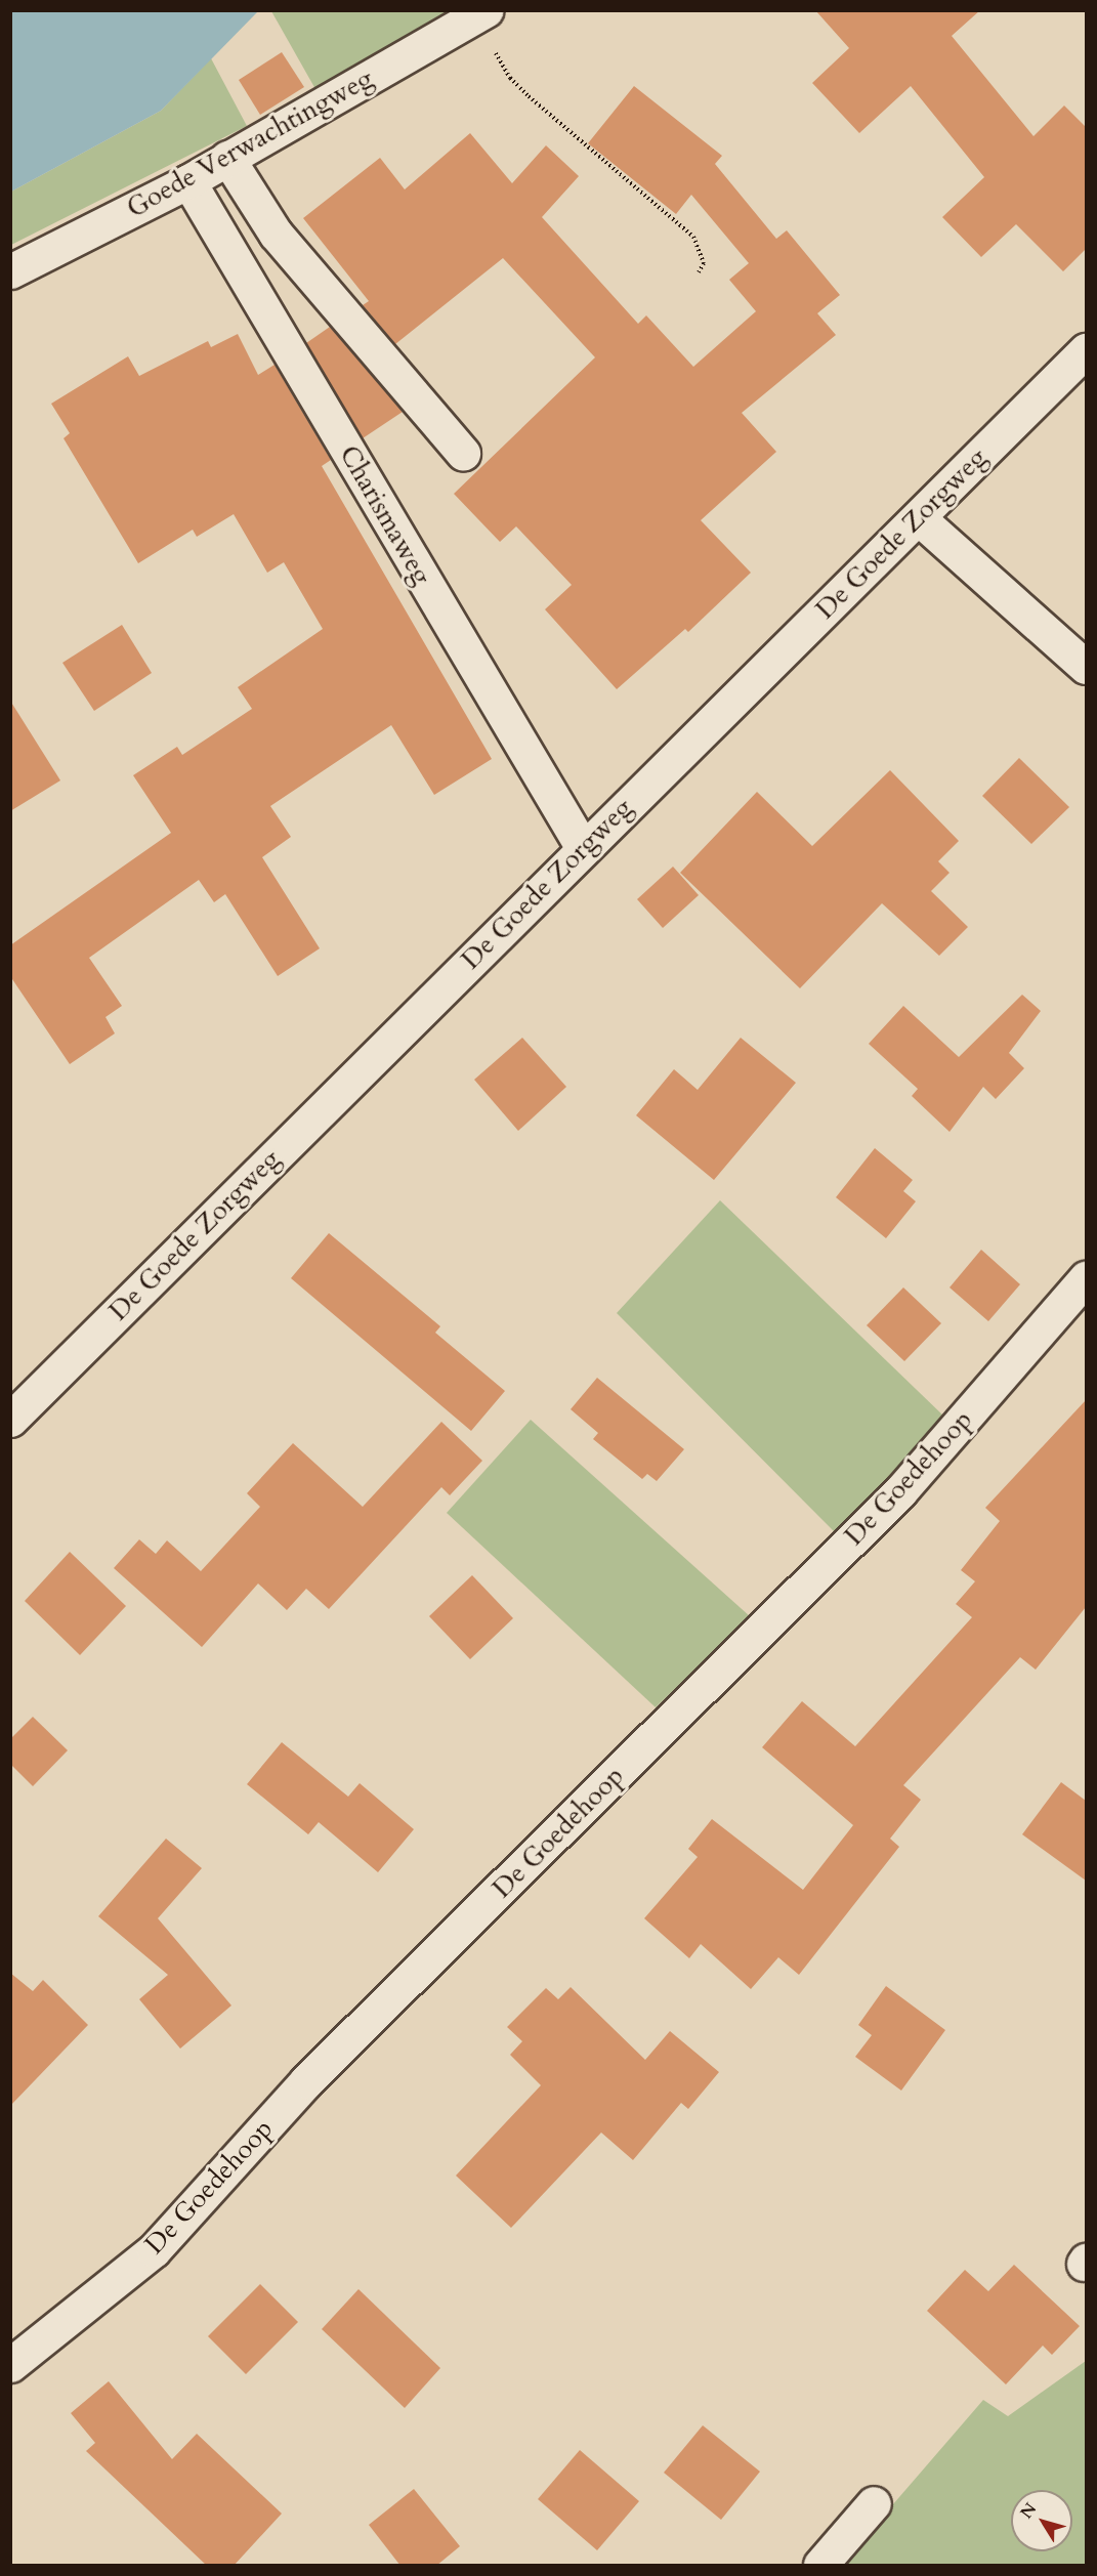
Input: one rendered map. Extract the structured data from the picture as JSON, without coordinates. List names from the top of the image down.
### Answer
{
  "streets": {
    "street": [
      "Goede Verwachtingweg",
      "Charismaweg",
      "De Goede Zorgweg",
      "De Goedehoop"
    ]
  },
  "crossings": [
    ["Goede Verwachtingweg", "Charismaweg"],
    ["Charismaweg", "De Goede Zorgweg"]
  ],
  "north": "top left"
}
